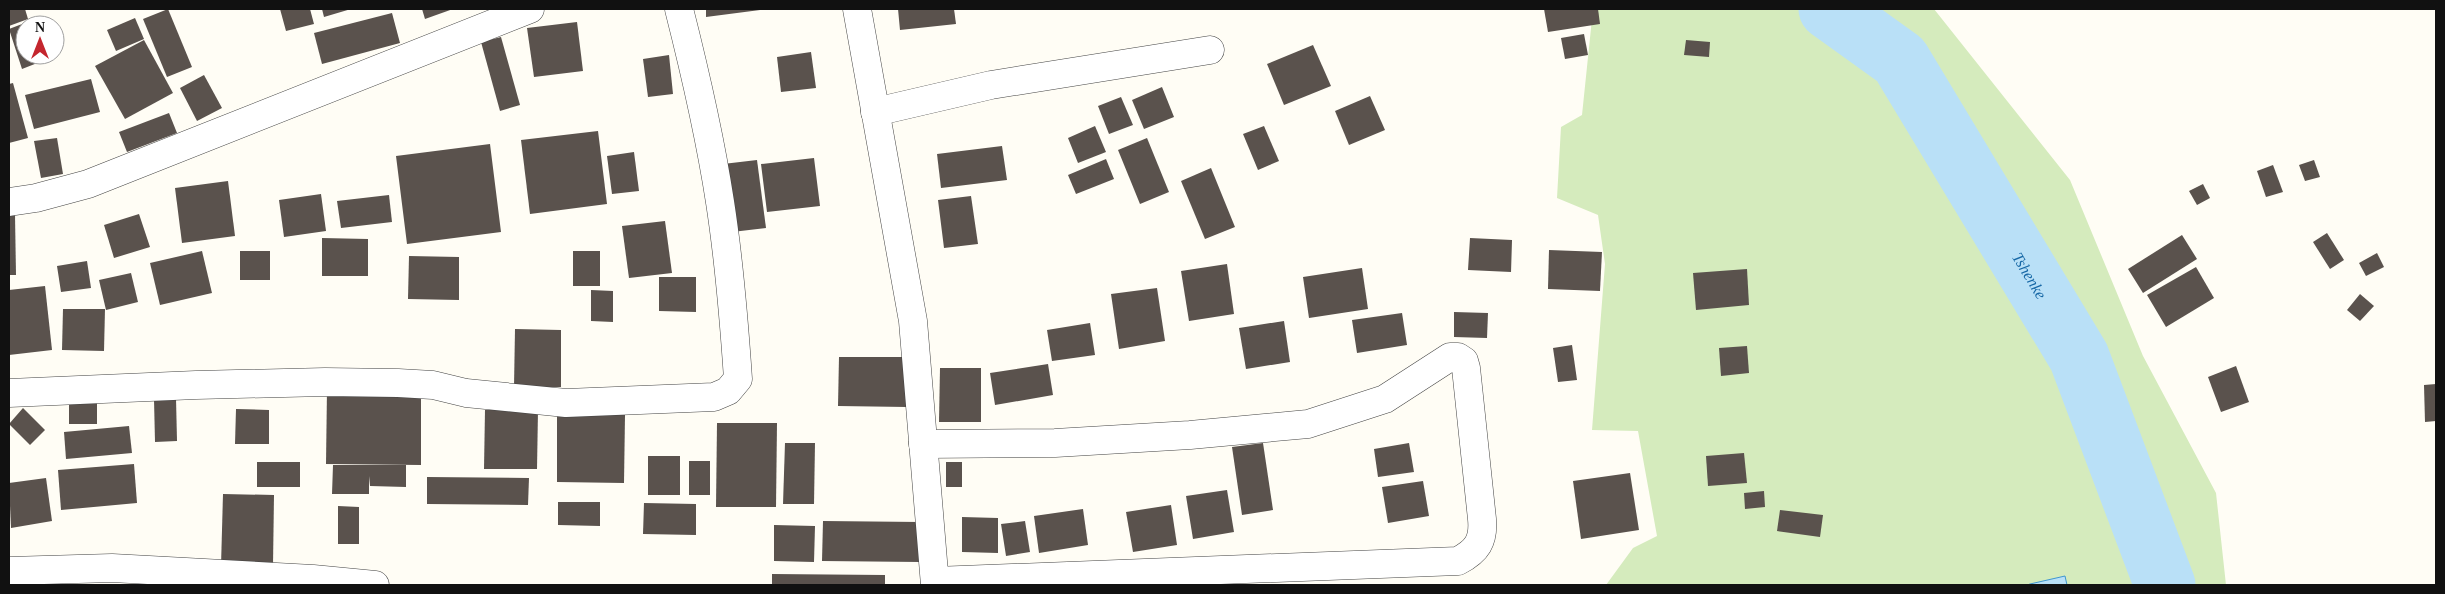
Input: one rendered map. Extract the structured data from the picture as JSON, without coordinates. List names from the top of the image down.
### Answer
{
  "water": ["Tshenke"],
  "north": "top"
}
